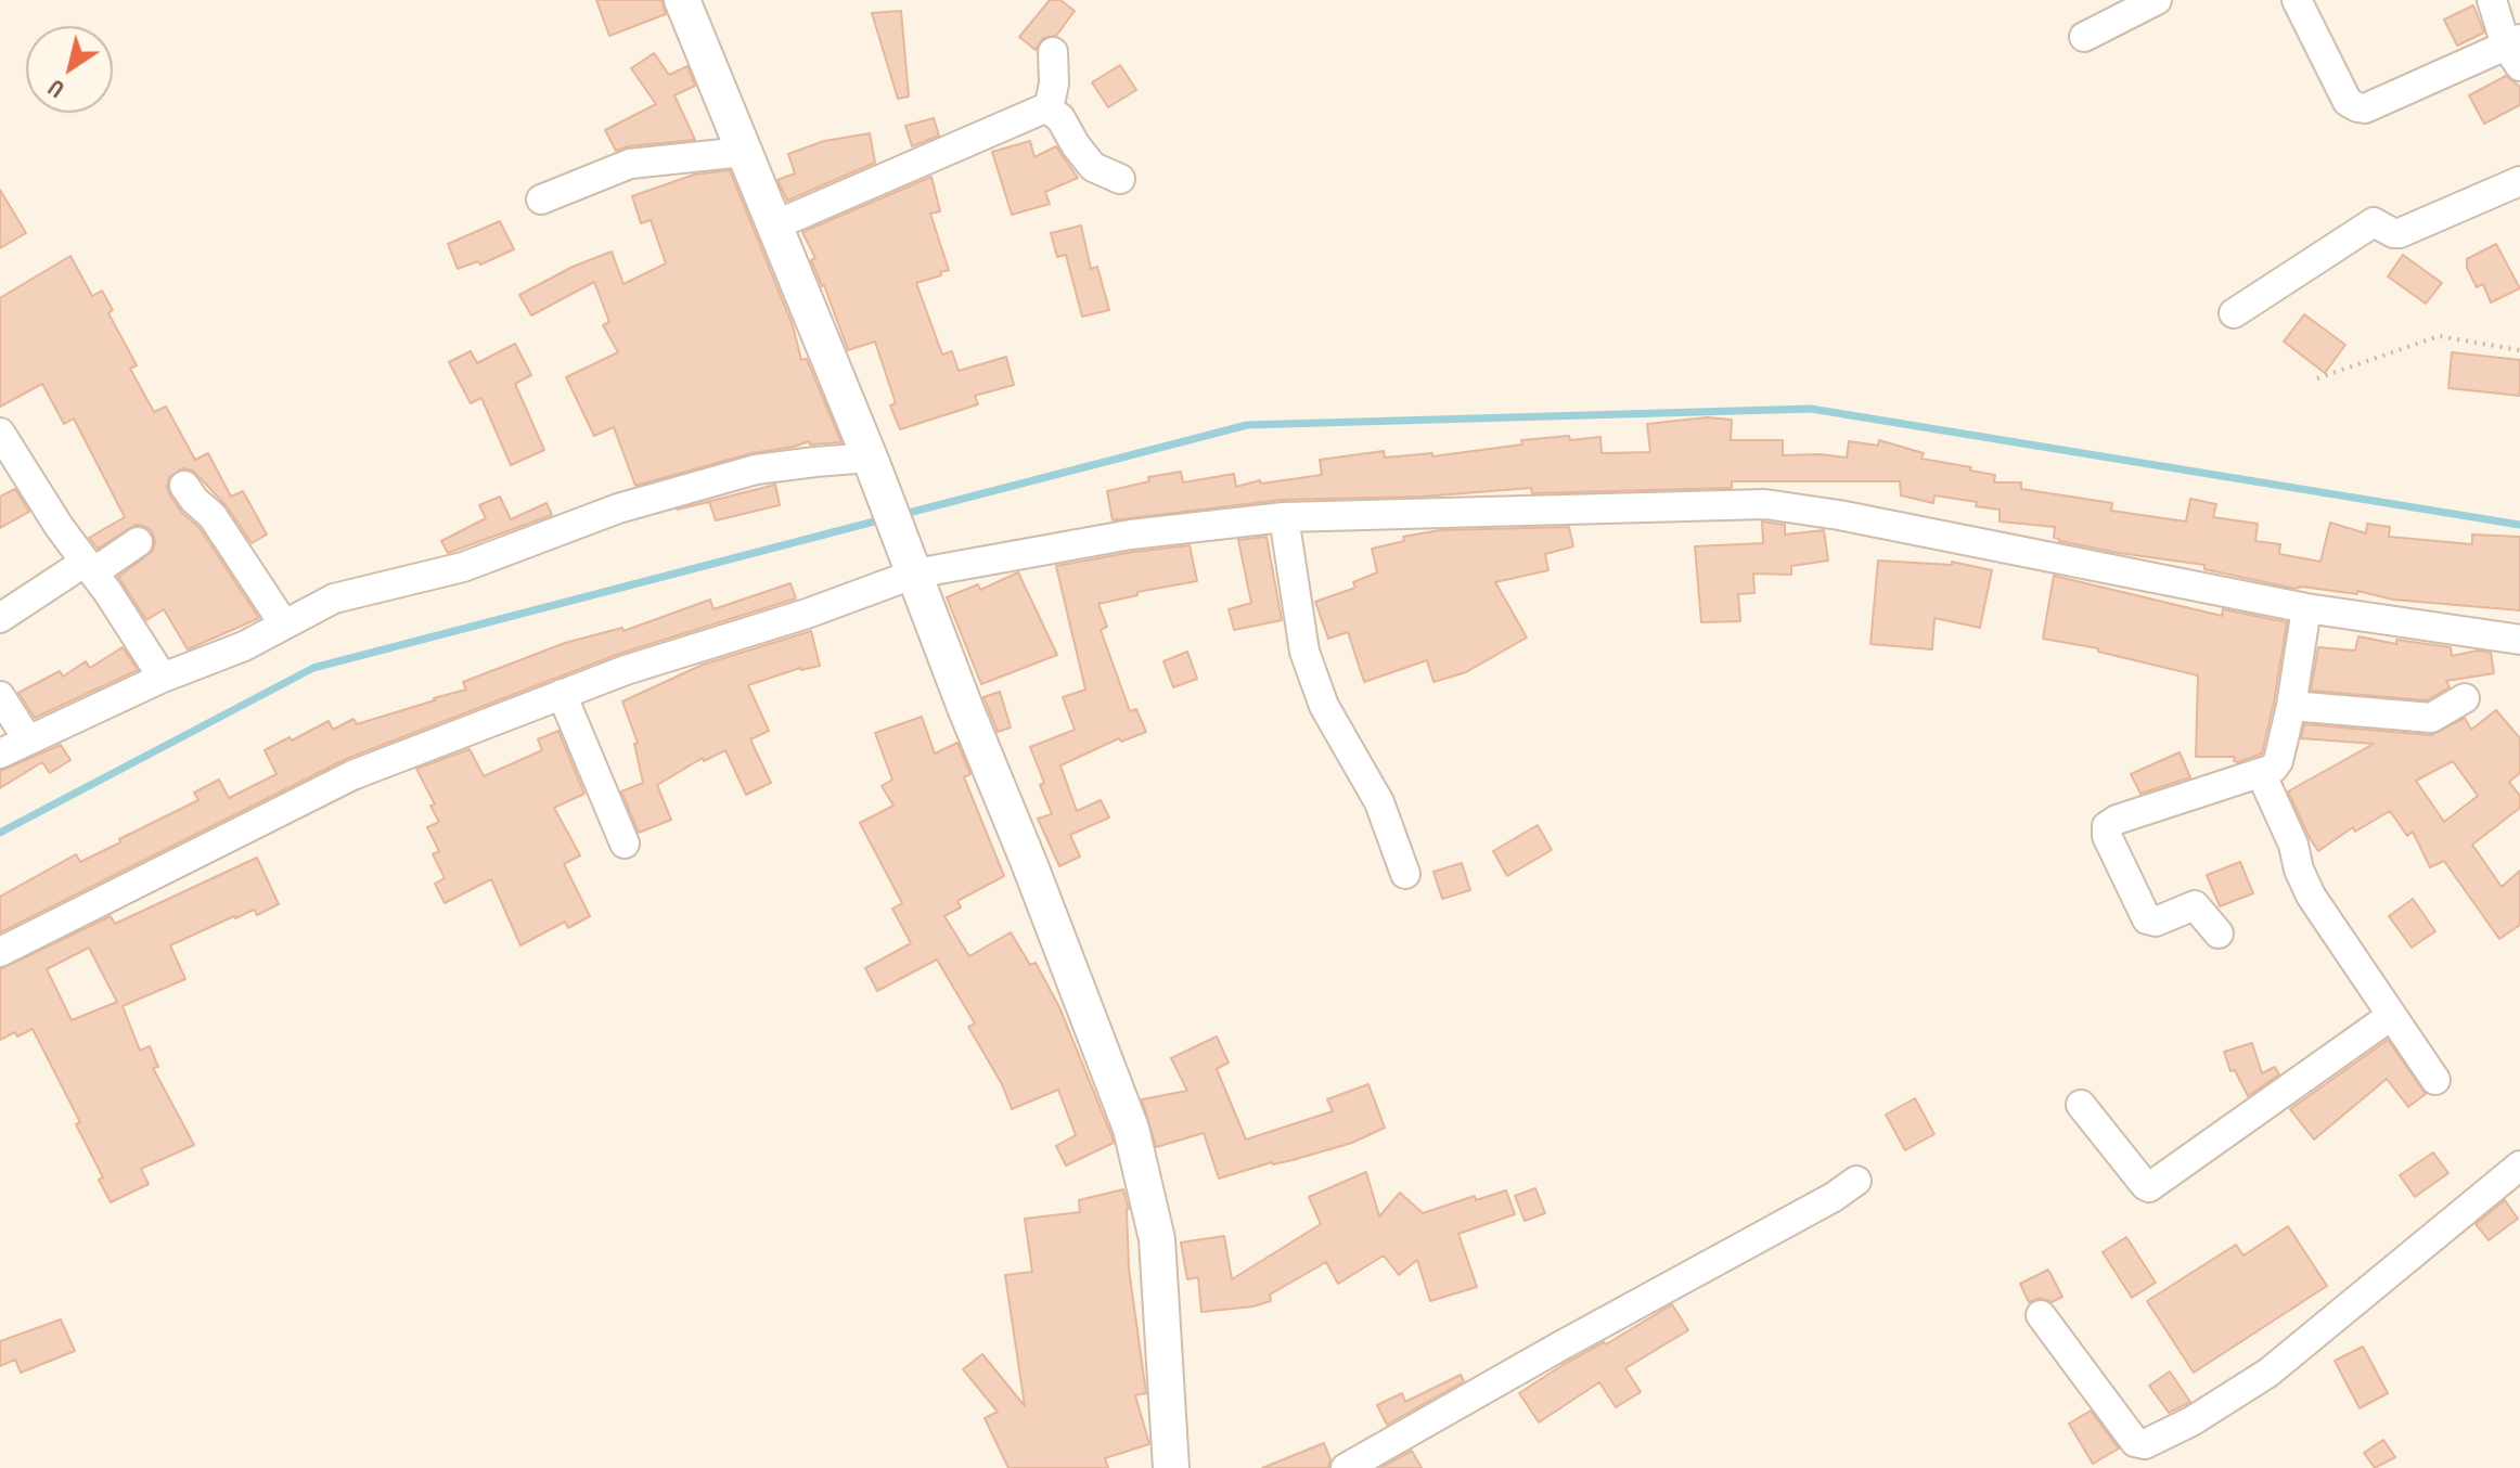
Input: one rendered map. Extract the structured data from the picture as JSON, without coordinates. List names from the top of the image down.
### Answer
{
  "north": "bottom left"
}
